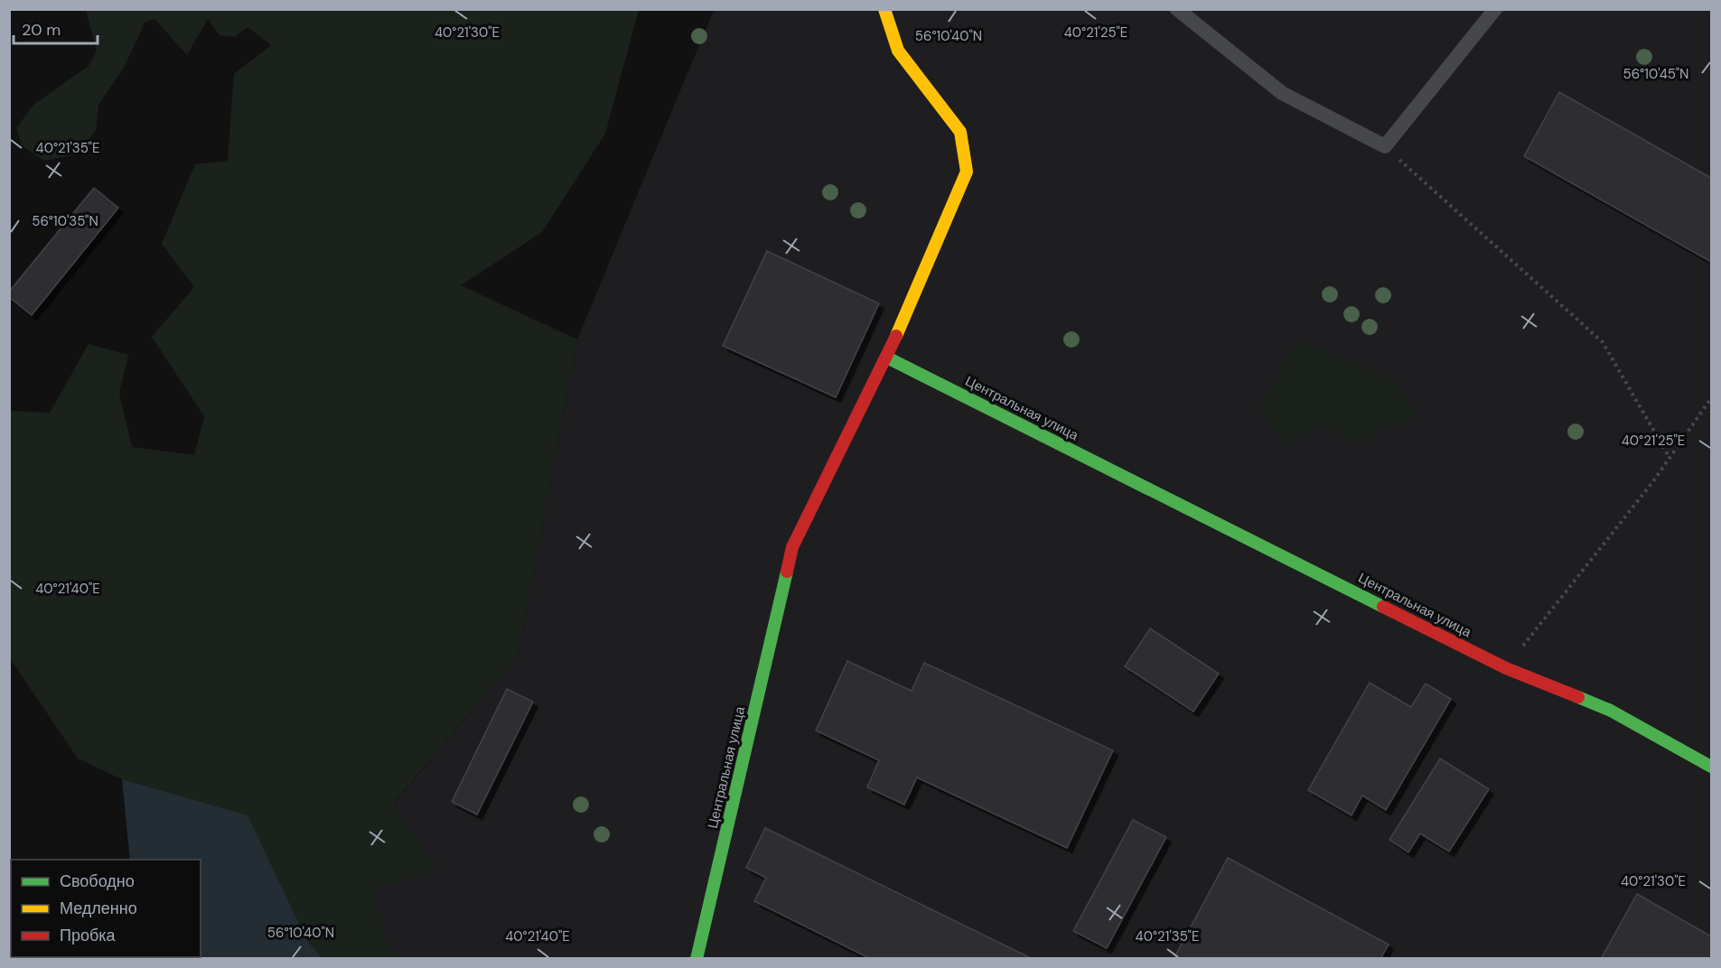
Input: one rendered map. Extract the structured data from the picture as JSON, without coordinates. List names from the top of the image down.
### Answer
{
  "streets": {
    "street": ["Центральная улица"]
  },
  "legend": ["Свободно", "Медленно", "Пробка"],
  "scale_bar": "20 m",
  "coordinates": [
    "40°21'30\"E",
    "40°21'25\"E",
    "56°10'40\"N",
    "56°10'45\"N",
    "40°21'35\"E",
    "56°10'35\"N",
    "40°21'40\"E"
  ]
}
